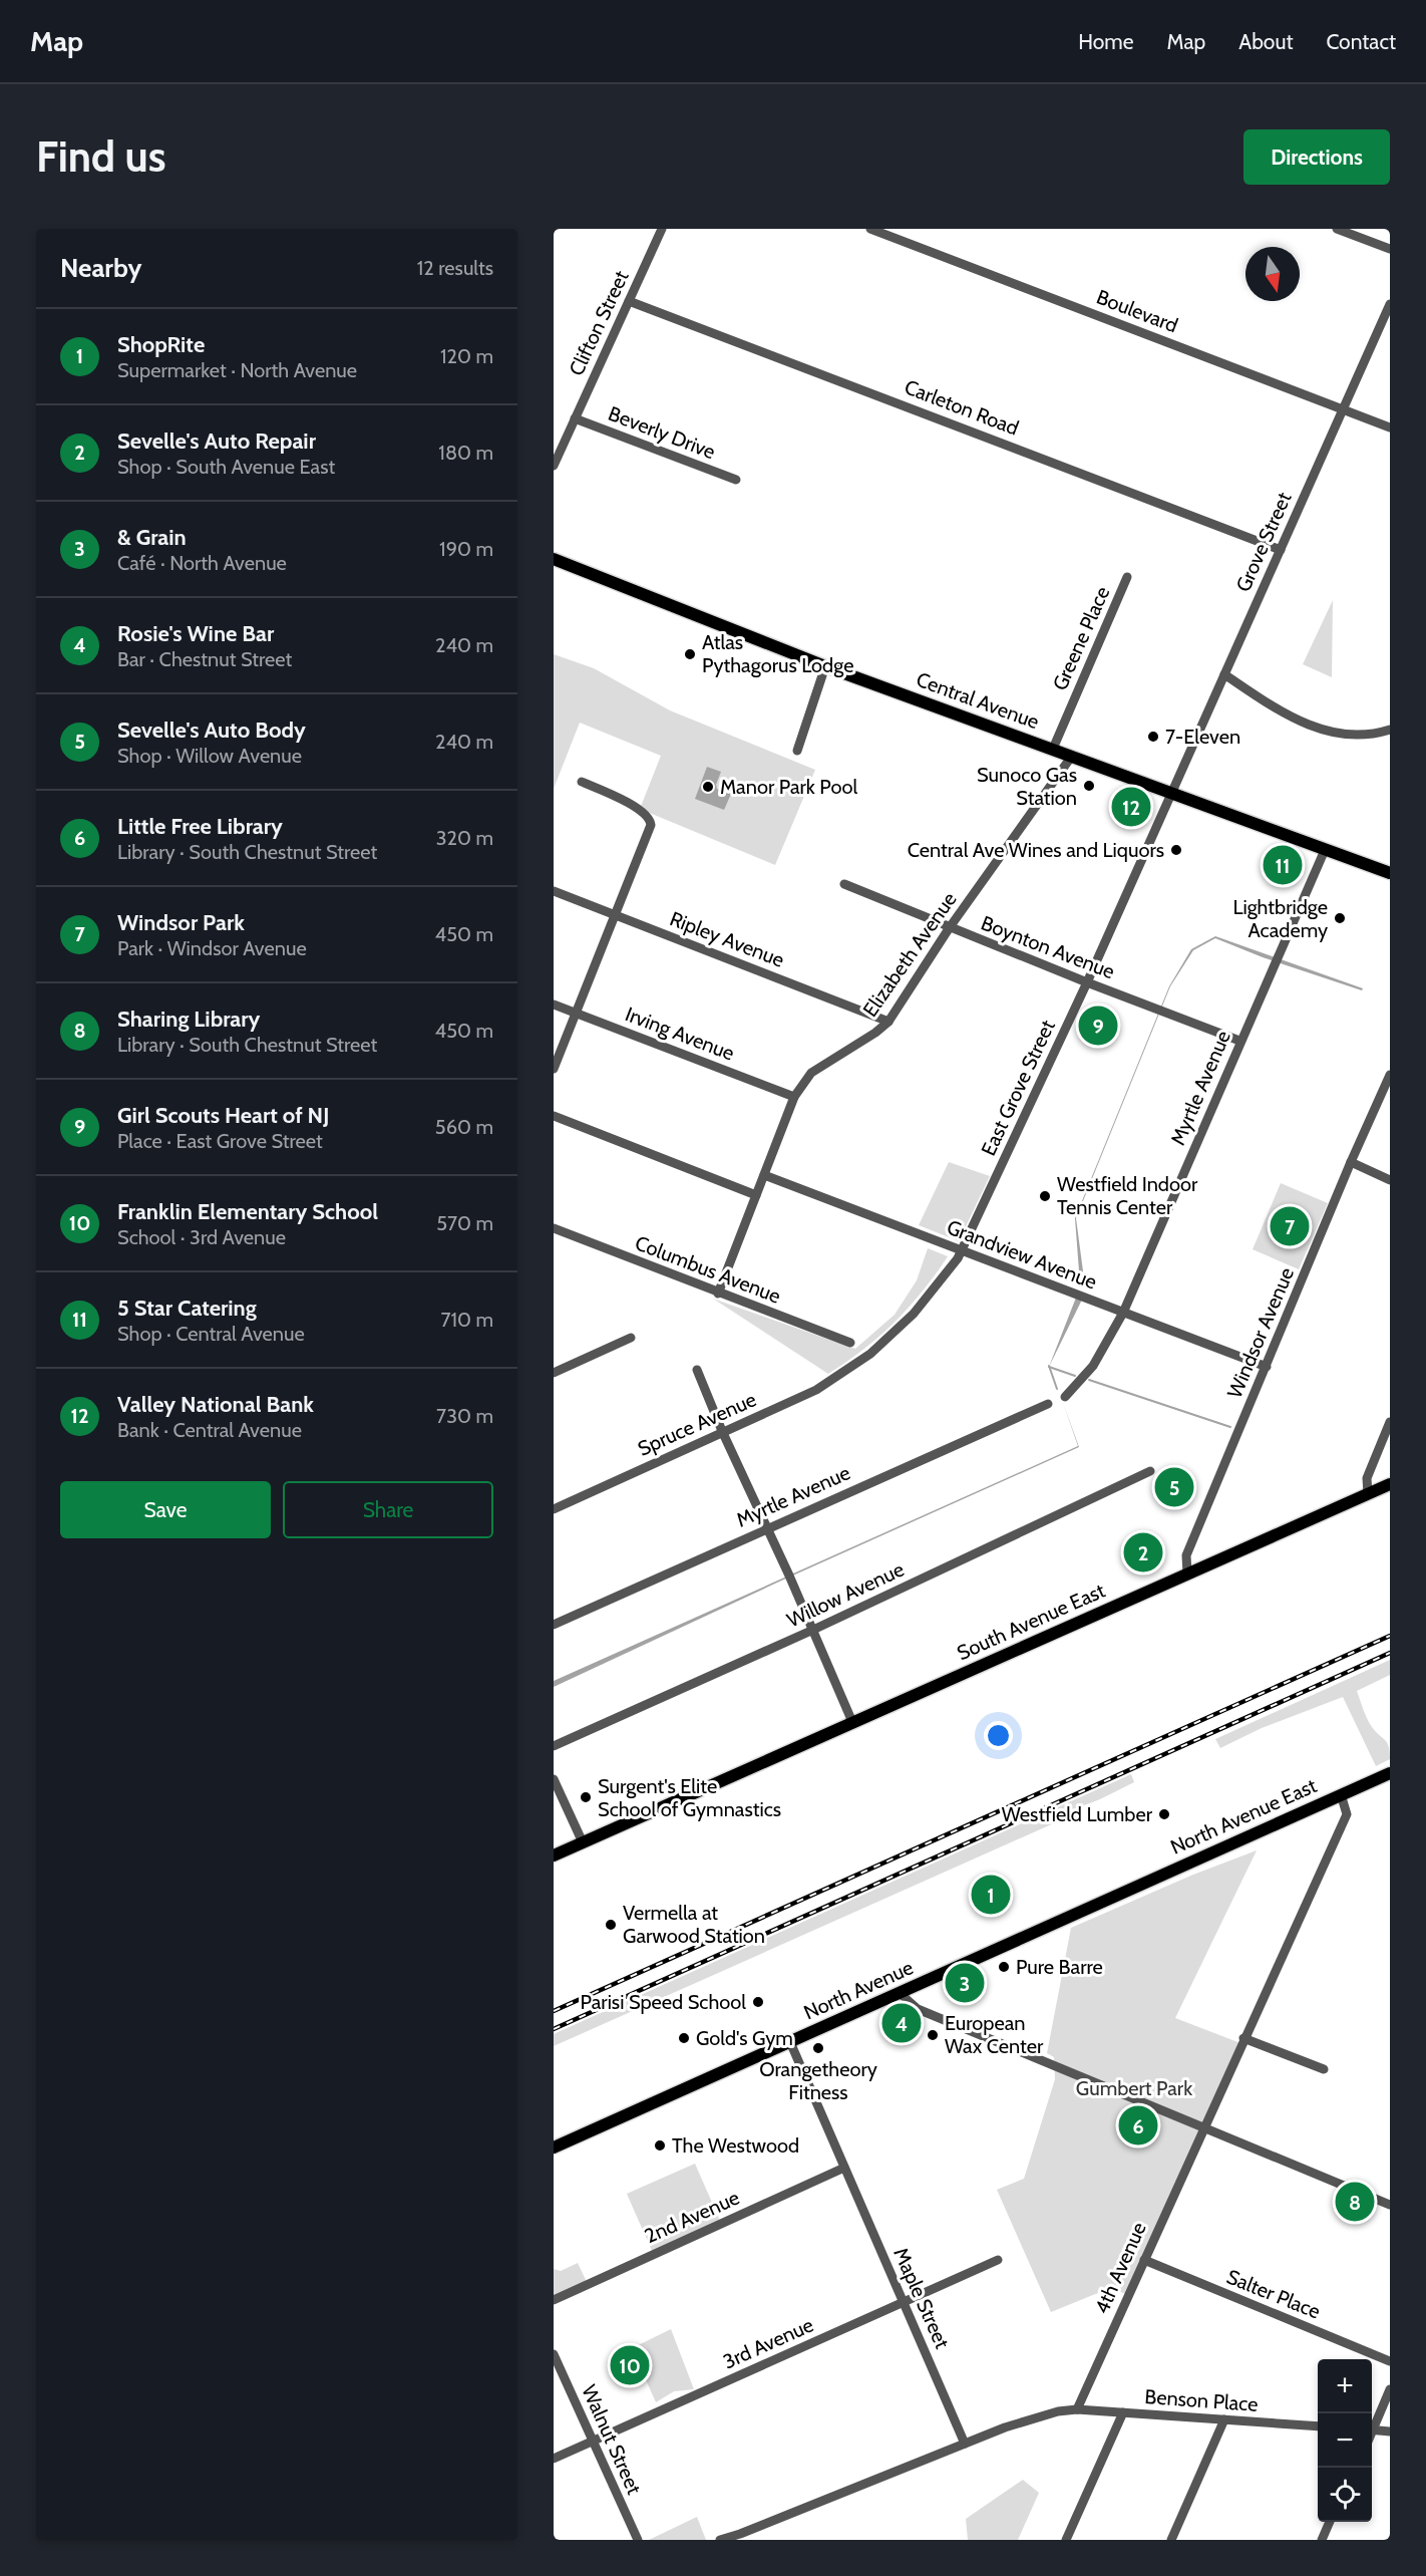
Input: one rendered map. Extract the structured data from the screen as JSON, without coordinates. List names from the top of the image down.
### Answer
{
  "streets": {
    "main road": [
      "Central Avenue",
      "South Avenue East",
      "North Avenue East",
      "North Avenue"
    ],
    "street": [
      "Boulevard",
      "Clifton Street",
      "Carleton Road",
      "Beverly Drive",
      "Grove Street",
      "Greene Place",
      "Ripley Avenue",
      "Boynton Avenue",
      "Elizabeth Avenue",
      "Irving Avenue",
      "East Grove Street",
      "Myrtle Avenue",
      "Grandview Avenue",
      "Columbus Avenue",
      "Windsor Avenue",
      "Spruce Avenue",
      "Willow Avenue",
      "2nd Avenue",
      "4th Avenue",
      "Salter Place",
      "Maple Street",
      "3rd Avenue",
      "Benson Place",
      "Walnut Street"
    ]
  },
  "crossings": [
    ["Boulevard", "Grove Street"],
    ["Clifton Street", "Carleton Road"],
    ["Clifton Street", "Beverly Drive"],
    ["Carleton Road", "Grove Street"],
    ["Grove Street", "Central Avenue"],
    ["Grove Street", "East Grove Street"],
    ["Greene Place", "Central Avenue"],
    ["Central Avenue", "Elizabeth Avenue"],
    ["Central Avenue", "East Grove Street"],
    ["Central Avenue", "Myrtle Avenue"],
    ["Ripley Avenue", "Elizabeth Avenue"],
    ["Boynton Avenue", "Elizabeth Avenue"],
    ["Boynton Avenue", "East Grove Street"],
    ["Boynton Avenue", "Myrtle Avenue"],
    ["Elizabeth Avenue", "Irving Avenue"],
    ["Elizabeth Avenue", "Grandview Avenue"],
    ["Elizabeth Avenue", "Columbus Avenue"],
    ["East Grove Street", "Grandview Avenue"],
    ["East Grove Street", "Spruce Avenue"],
    ["Myrtle Avenue", "Grandview Avenue"],
    ["Grandview Avenue", "Windsor Avenue"],
    ["Windsor Avenue", "South Avenue East"],
    ["North Avenue East", "North Avenue"],
    ["North Avenue East", "4th Avenue"],
    ["North Avenue", "Maple Street"],
    ["2nd Avenue", "Maple Street"],
    ["4th Avenue", "Salter Place"],
    ["4th Avenue", "Benson Place"],
    ["Maple Street", "3rd Avenue"],
    ["3rd Avenue", "Walnut Street"]
  ],
  "parks": ["Gumbert Park"],
  "places": [
    "Atlas Pythagorus Lodge",
    "7-Eleven",
    "Sunoco Gas Station",
    "Manor Park Pool",
    "Central Ave Wines and Liquors",
    "Lightbridge Academy",
    "Westfield Indoor Tennis Center",
    "Surgent's Elite School of Gymnastics",
    "Westfield Lumber",
    "Vermella at Garwood Station",
    "Pure Barre",
    "Parisi Speed School",
    "European Wax Center",
    "Gold's Gym",
    "Orangetheory Fitness",
    "The Westwood"
  ],
  "north": "bottom",
  "page": {
    "header": "Map",
    "nav": [
      "Home",
      "Map",
      "About",
      "Contact"
    ],
    "buttons": [
      "Directions",
      ["Save", "Share"]
    ],
    "title": "Find us",
    "heading": ["Nearby", "12 results"],
    "list": [
      {
        "mark": "1",
        "name": "ShopRite",
        "note": "Supermarket · North Avenue",
        "value": "120 m"
      },
      {
        "mark": "2",
        "name": "Sevelle's Auto Repair",
        "note": "Shop · South Avenue East",
        "value": "180 m"
      },
      {
        "mark": "3",
        "name": "& Grain",
        "note": "Café · North Avenue",
        "value": "190 m"
      },
      {
        "mark": "4",
        "name": "Rosie's Wine Bar",
        "note": "Bar · Chestnut Street",
        "value": "240 m"
      },
      {
        "mark": "5",
        "name": "Sevelle's Auto Body",
        "note": "Shop · Willow Avenue",
        "value": "240 m"
      },
      {
        "mark": "6",
        "name": "Little Free Library",
        "note": "Library · South Chestnut Street",
        "value": "320 m"
      },
      {
        "mark": "7",
        "name": "Windsor Park",
        "note": "Park · Windsor Avenue",
        "value": "450 m"
      },
      {
        "mark": "8",
        "name": "Sharing Library",
        "note": "Library · South Chestnut Street",
        "value": "450 m"
      },
      {
        "mark": "9",
        "name": "Girl Scouts Heart of NJ",
        "note": "Place · East Grove Street",
        "value": "560 m"
      },
      {
        "mark": "10",
        "name": "Franklin Elementary School",
        "note": "School · 3rd Avenue",
        "value": "570 m"
      },
      {
        "mark": "11",
        "name": "5 Star Catering",
        "note": "Shop · Central Avenue",
        "value": "710 m"
      },
      {
        "mark": "12",
        "name": "Valley National Bank",
        "note": "Bank · Central Avenue",
        "value": "730 m"
      }
    ],
    "pins": [
      "12",
      "11",
      "9",
      "7",
      "5",
      "2",
      "1",
      "3",
      "4",
      "6",
      "8",
      "10"
    ],
    "map_buttons": ["+", "−"]
  }
}
